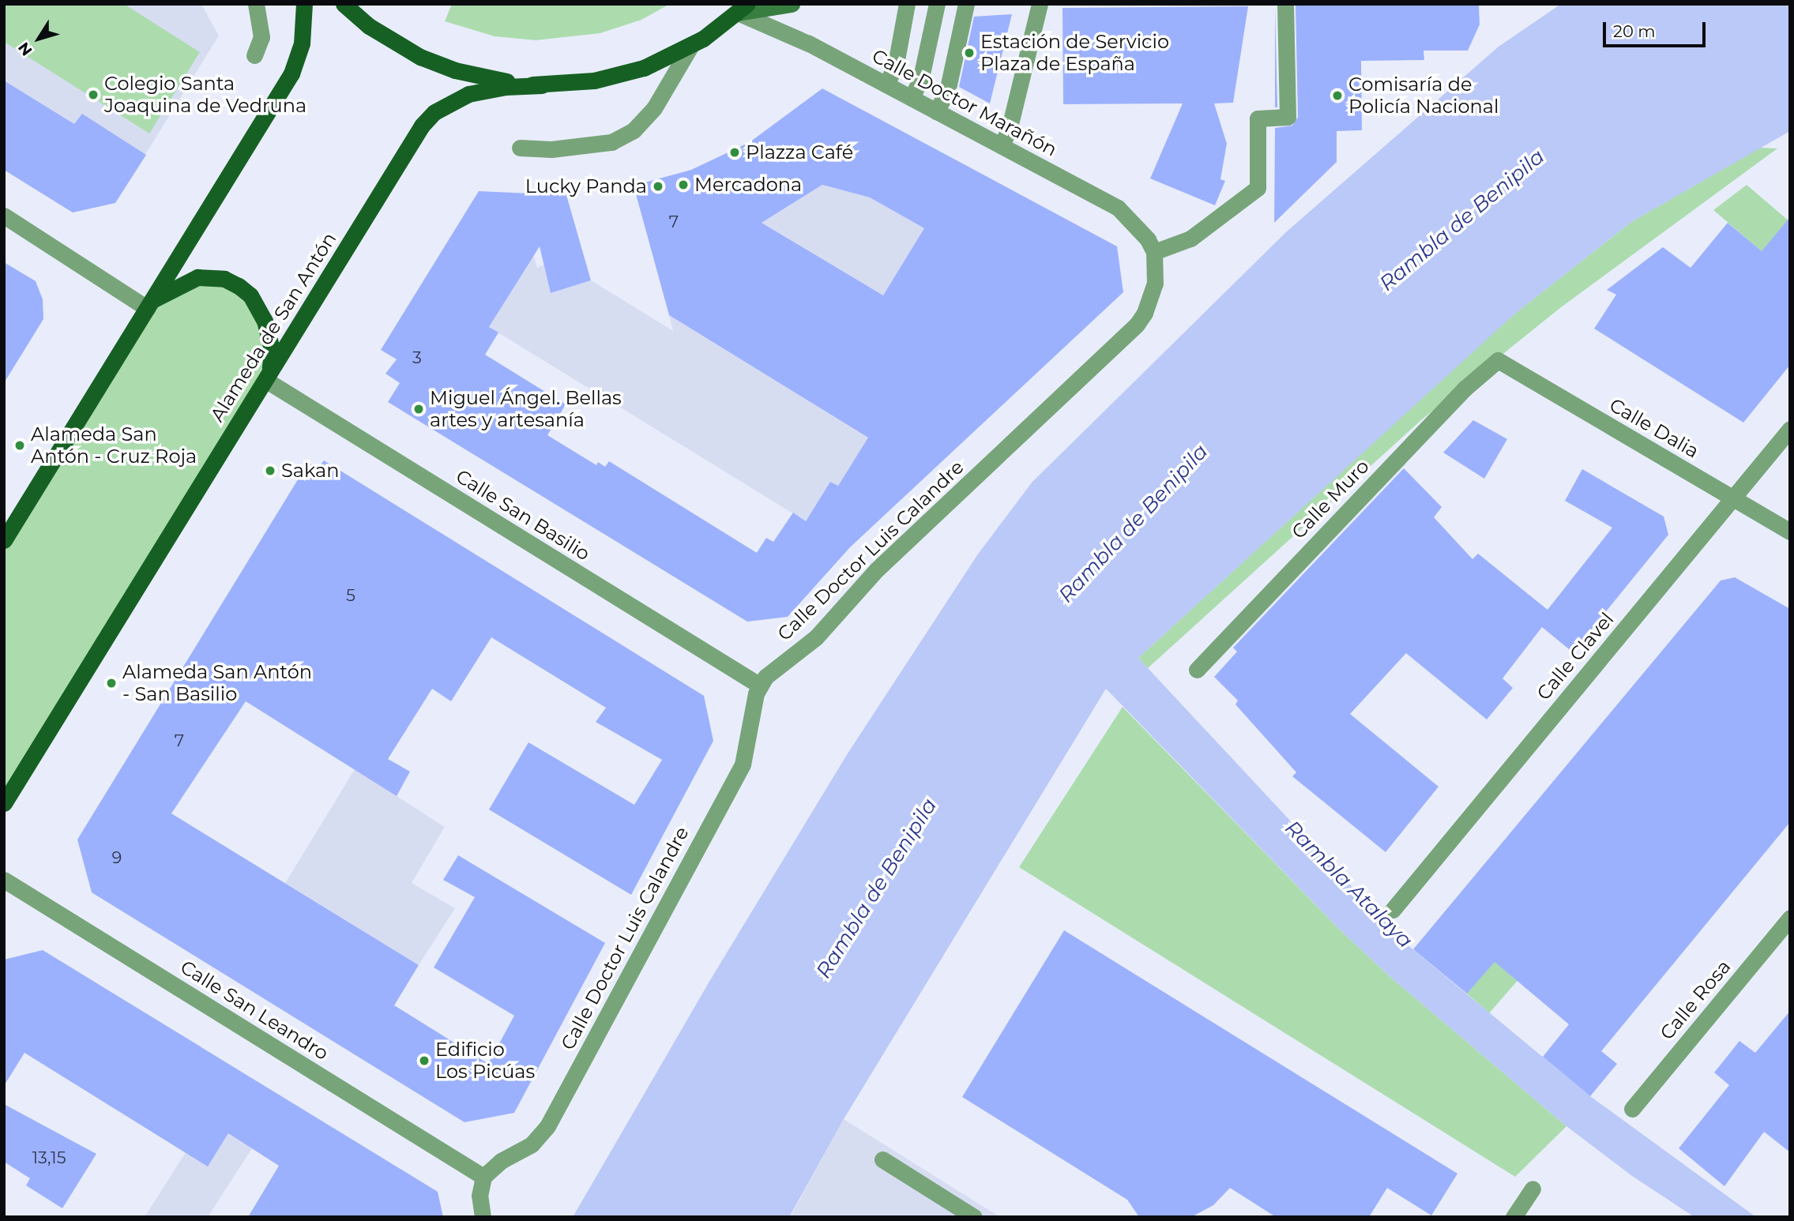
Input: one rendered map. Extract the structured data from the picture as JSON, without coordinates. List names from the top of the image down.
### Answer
{
  "streets": {
    "main road": ["Alameda de San Antón"],
    "street": [
      "Calle Doctor Marañón",
      "Calle Dalia",
      "Calle Muro",
      "Calle San Basilio",
      "Calle Doctor Luis Calandre",
      "Calle Clavel",
      "Calle Rosa",
      "Calle San Leandro"
    ]
  },
  "crossings": [
    ["Calle Doctor Marañón", "Calle Doctor Luis Calandre"],
    ["Alameda de San Antón", "Calle San Basilio"],
    ["Calle Dalia", "Calle Muro"],
    ["Calle Dalia", "Calle Clavel"],
    ["Calle San Basilio", "Calle Doctor Luis Calandre"],
    ["Calle Doctor Luis Calandre", "Calle San Leandro"]
  ],
  "water": ["Rambla de Benipila", "Rambla Atalaya"],
  "places": [
    "Estación de Servicio Plaza de España",
    "Colegio Santa Joaquina de Vedruna",
    "Comisaría de Policía Nacional",
    "Plazza Café",
    "Mercadona",
    "Lucky Panda",
    "Miguel Ángel. Bellas artes y artesanía",
    "Alameda San Antón - Cruz Roja",
    "Sakan",
    "Alameda San Antón - San Basilio",
    "Edificio Los Picúas"
  ],
  "house_numbers": [
    "7",
    "3",
    "5",
    "7",
    "9",
    "13,15"
  ],
  "scale_bar": "20 m",
  "north": "bottom left"
}
